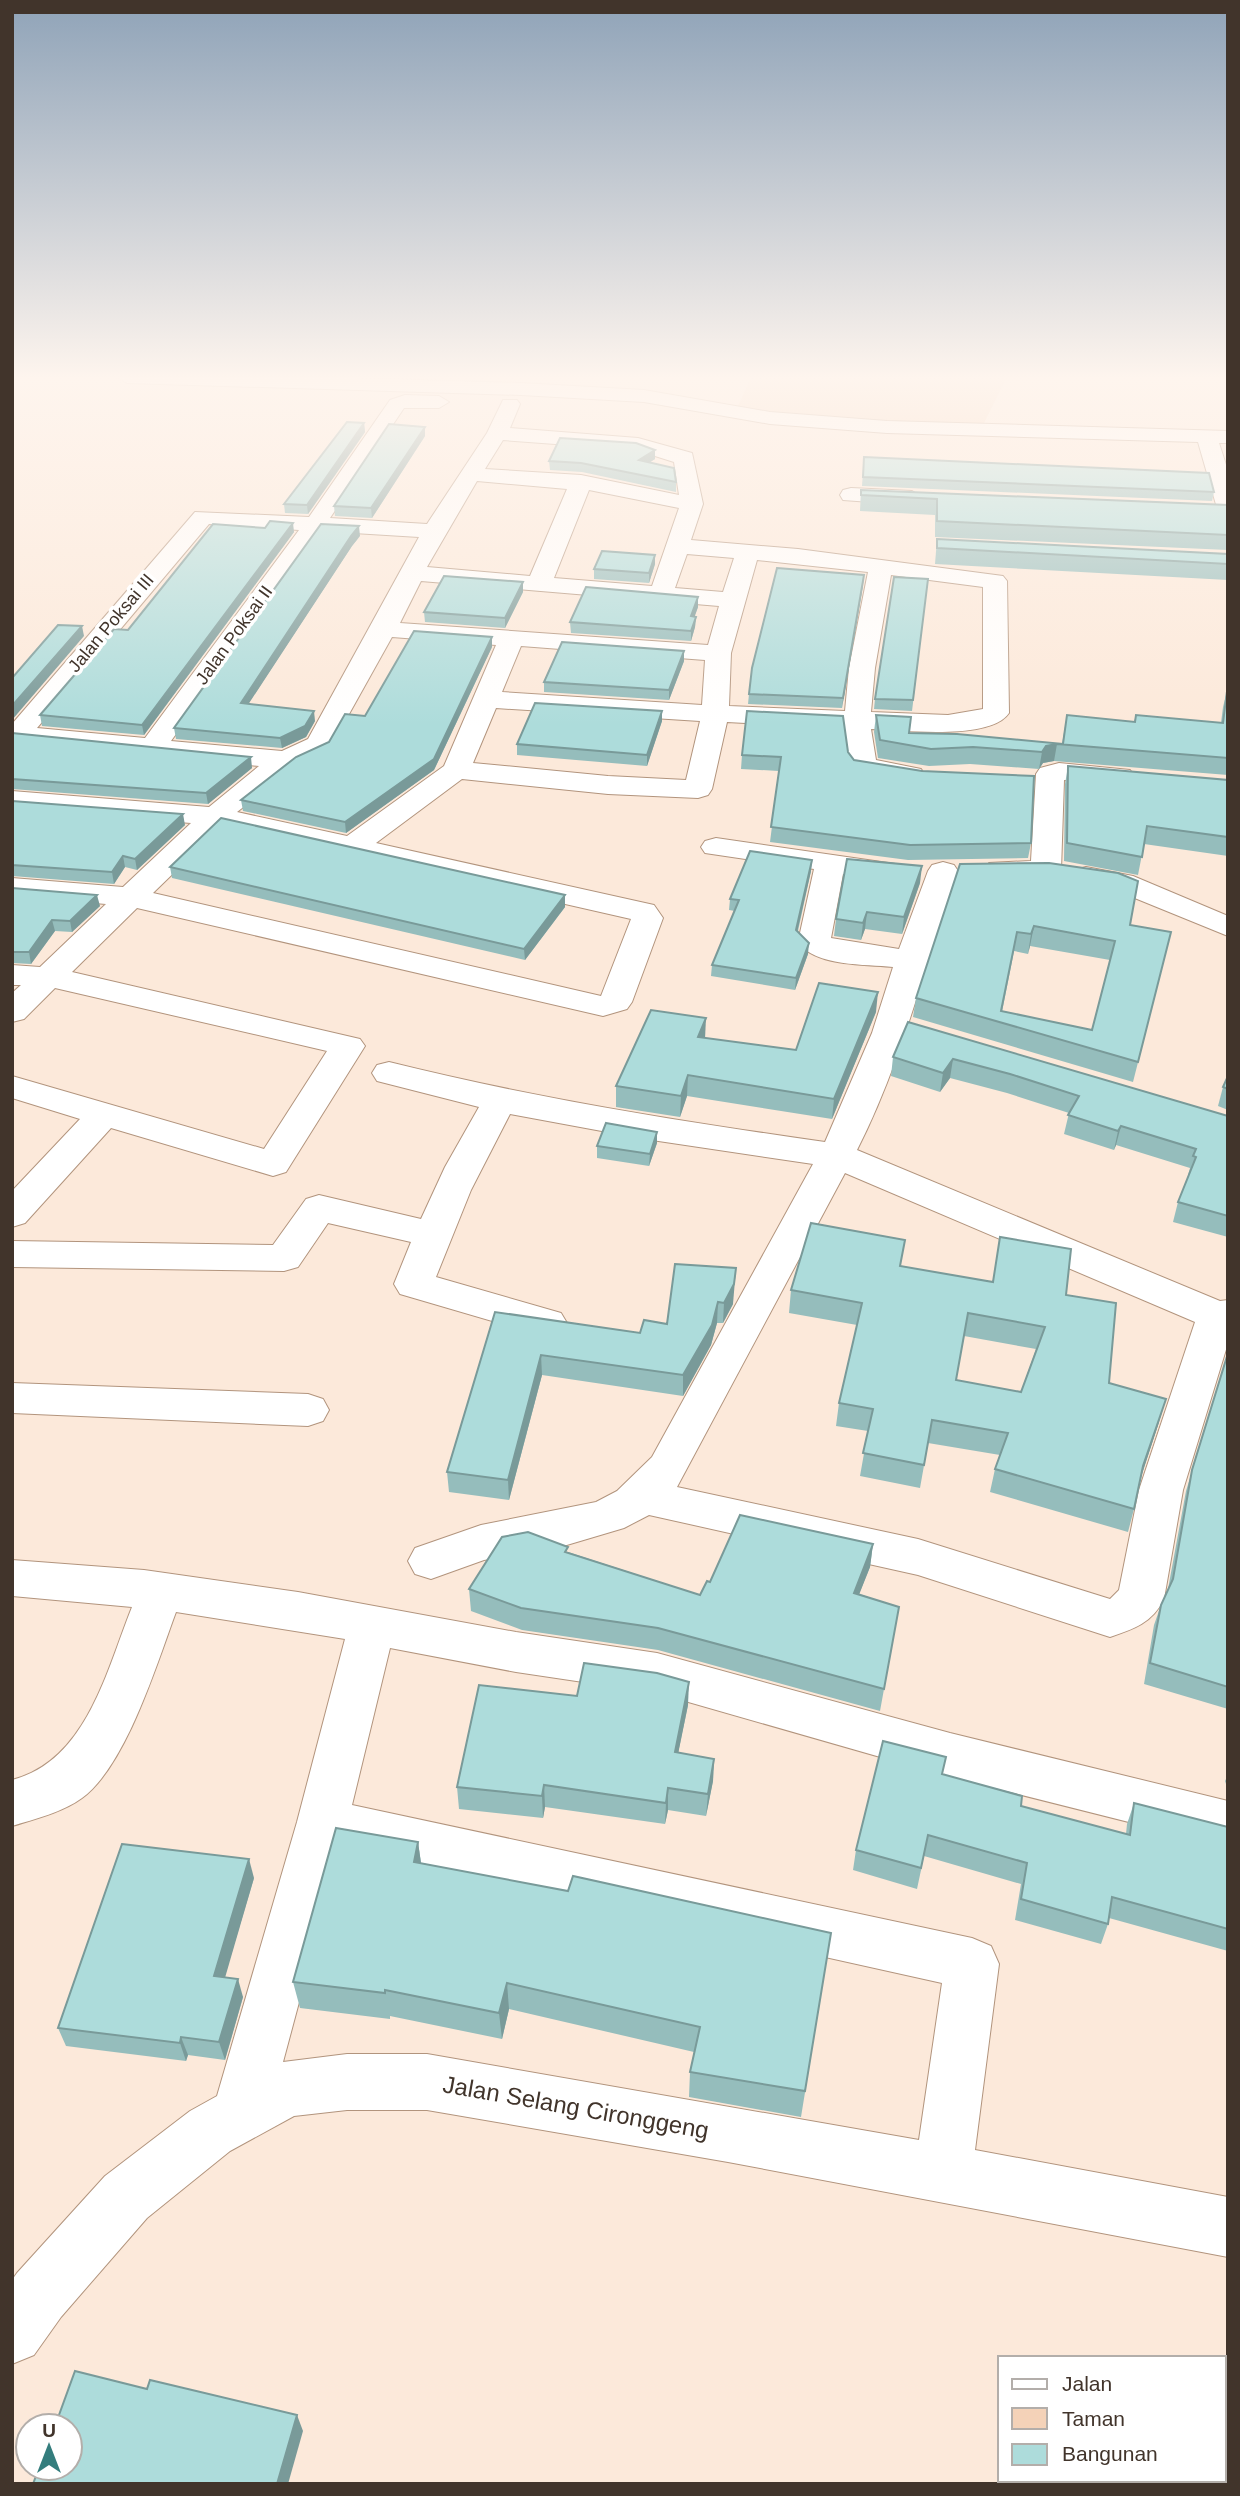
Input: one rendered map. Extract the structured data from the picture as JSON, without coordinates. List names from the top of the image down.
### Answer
{
  "streets": {
    "street": ["Jalan Poksai III", "Jalan Poksai II", "Jalan Selang Cironggeng"]
  },
  "crossings": [
    ["Jalan Poksai III", "Jalan Poksai II"]
  ],
  "legend": ["Jalan", "Taman", "Bangunan"],
  "north": "top"
}
